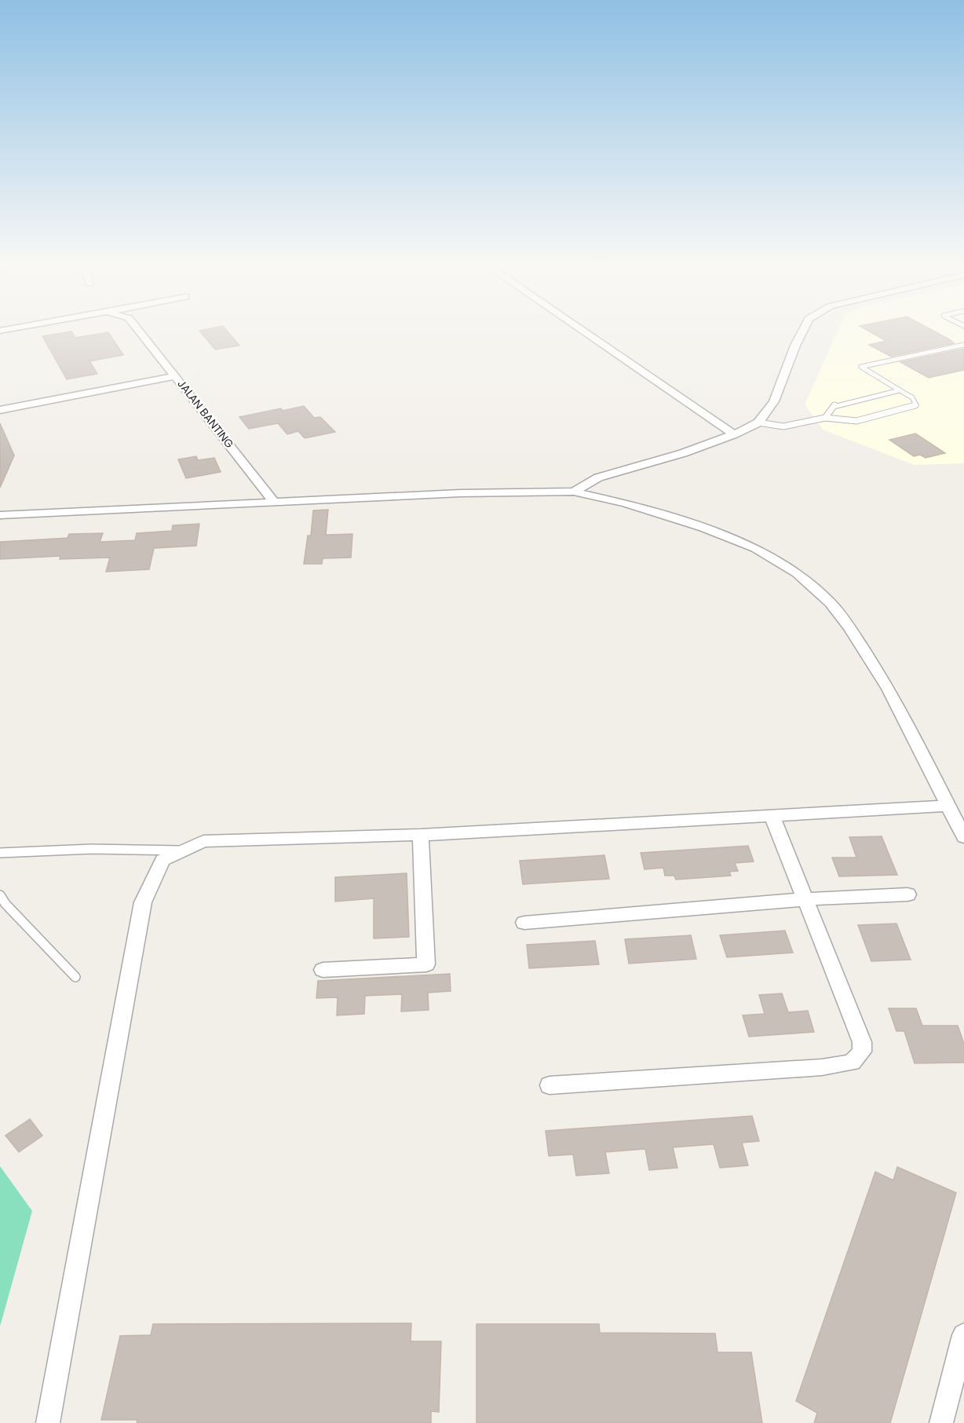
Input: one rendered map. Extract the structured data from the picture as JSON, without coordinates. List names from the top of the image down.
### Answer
{
  "streets": {
    "street": ["JALAN BANTING"]
  }
}
